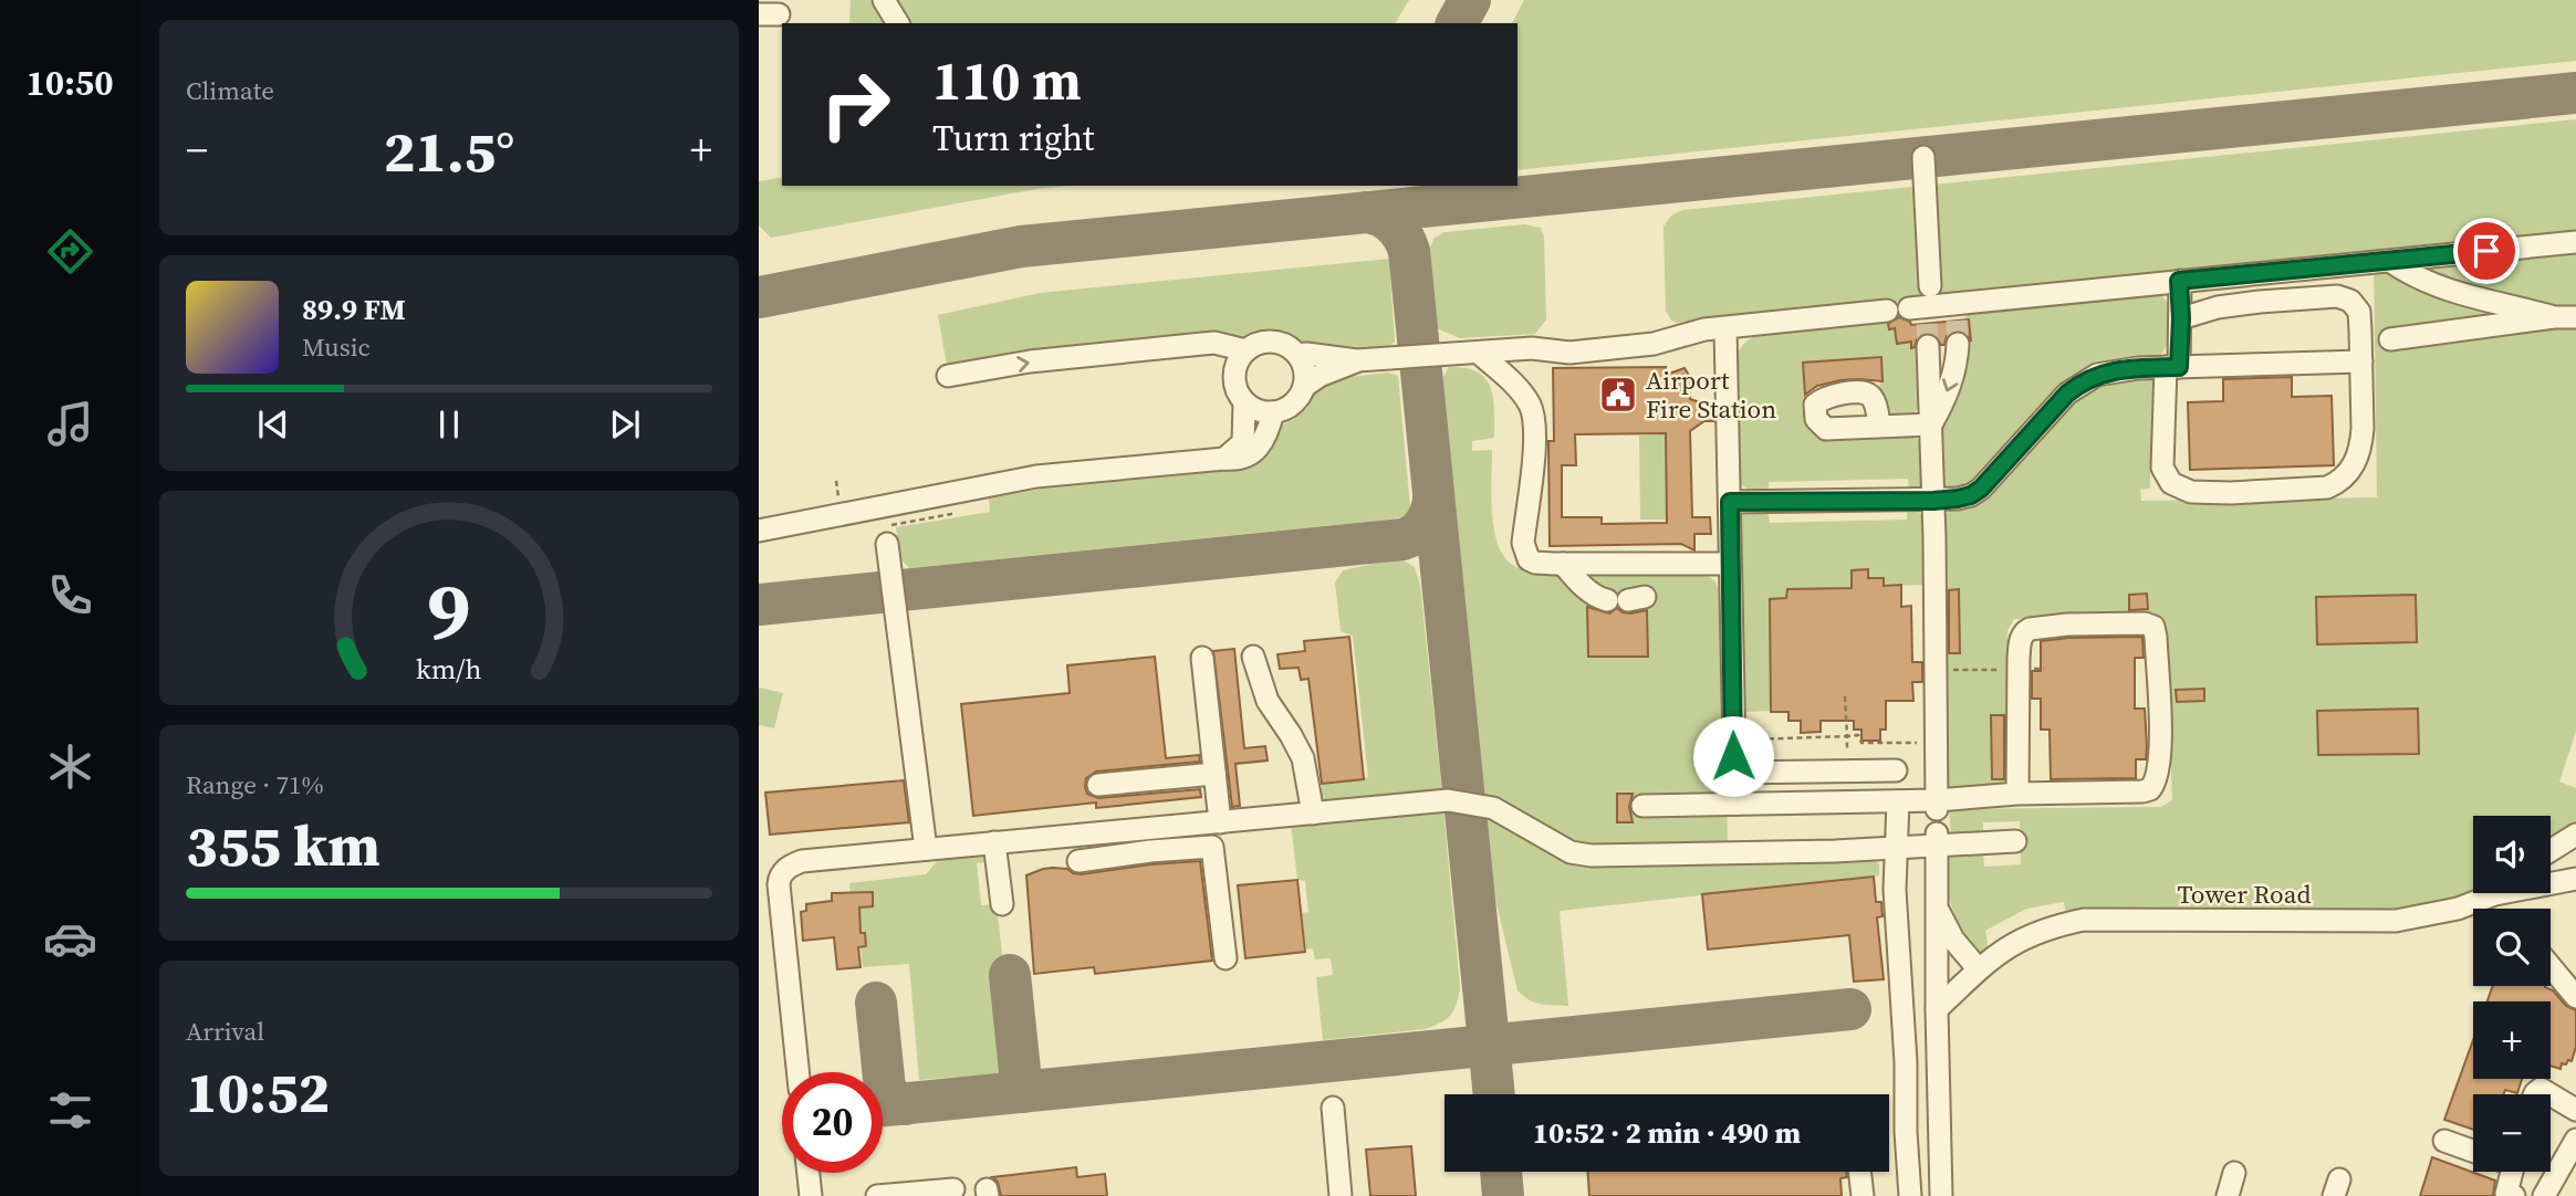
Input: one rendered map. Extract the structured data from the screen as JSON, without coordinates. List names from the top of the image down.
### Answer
{
  "streets": {
    "street": ["Tower Road"]
  },
  "places": {
    "public building": ["Airport Fire Station"]
  },
  "page": {
    "tabs": "10:50",
    "tile": [
      "Climate",
      ["Range · 71%", "355 km"],
      ["Arrival", "10:52"]
    ],
    "turn": ["110 m", "Turn right"],
    "heat": ["−", "21.5°", "+"],
    "song": ["89.9 FM", "Music"],
    "map_buttons": ["+", "−"],
    "limit": "20",
    "trip": "10:52 · 2 min · 490 m",
    "gauge": ["9", "km/h"]
  }
}
